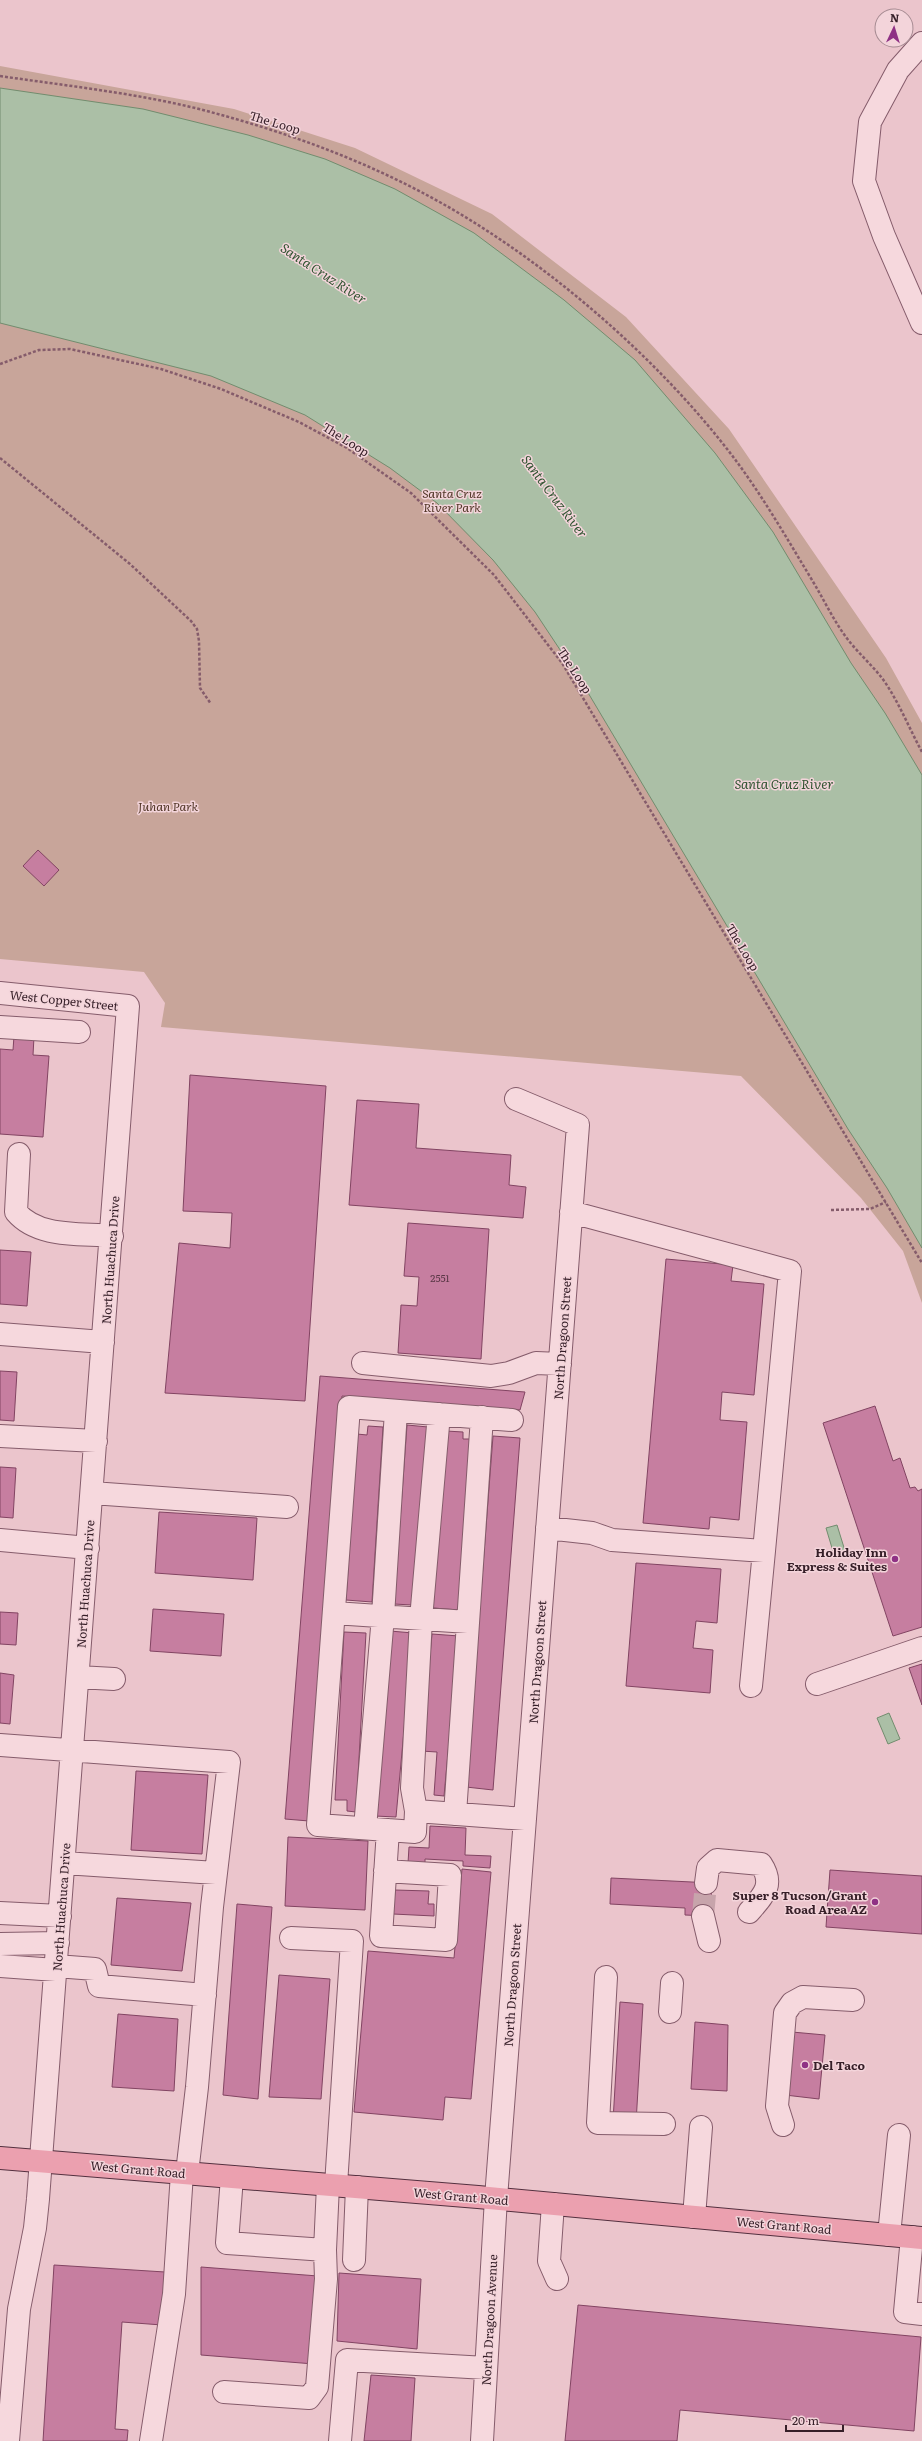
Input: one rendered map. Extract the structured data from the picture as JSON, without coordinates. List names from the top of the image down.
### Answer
{
  "streets": {
    "main road": ["West Grant Road"],
    "street": [
      "West Copper Street",
      "North Huachuca Drive",
      "North Dragoon Street",
      "North Dragoon Avenue"
    ],
    "path": ["The Loop"]
  },
  "crossings": [
    ["West Copper Street", "North Huachuca Drive"],
    ["North Huachuca Drive", "West Grant Road"],
    ["North Dragoon Street", "West Grant Road"],
    ["North Dragoon Street", "North Dragoon Avenue"],
    ["West Grant Road", "North Dragoon Avenue"]
  ],
  "water": ["Santa Cruz River"],
  "parks": ["Santa Cruz River Park", "Juhan Park"],
  "places": ["Holiday Inn Express & Suites", "Super 8 Tucson/Grant Road Area AZ", "Del Taco"],
  "house_numbers": ["2551"],
  "scale_bar": "20 m",
  "north": "top"
}
